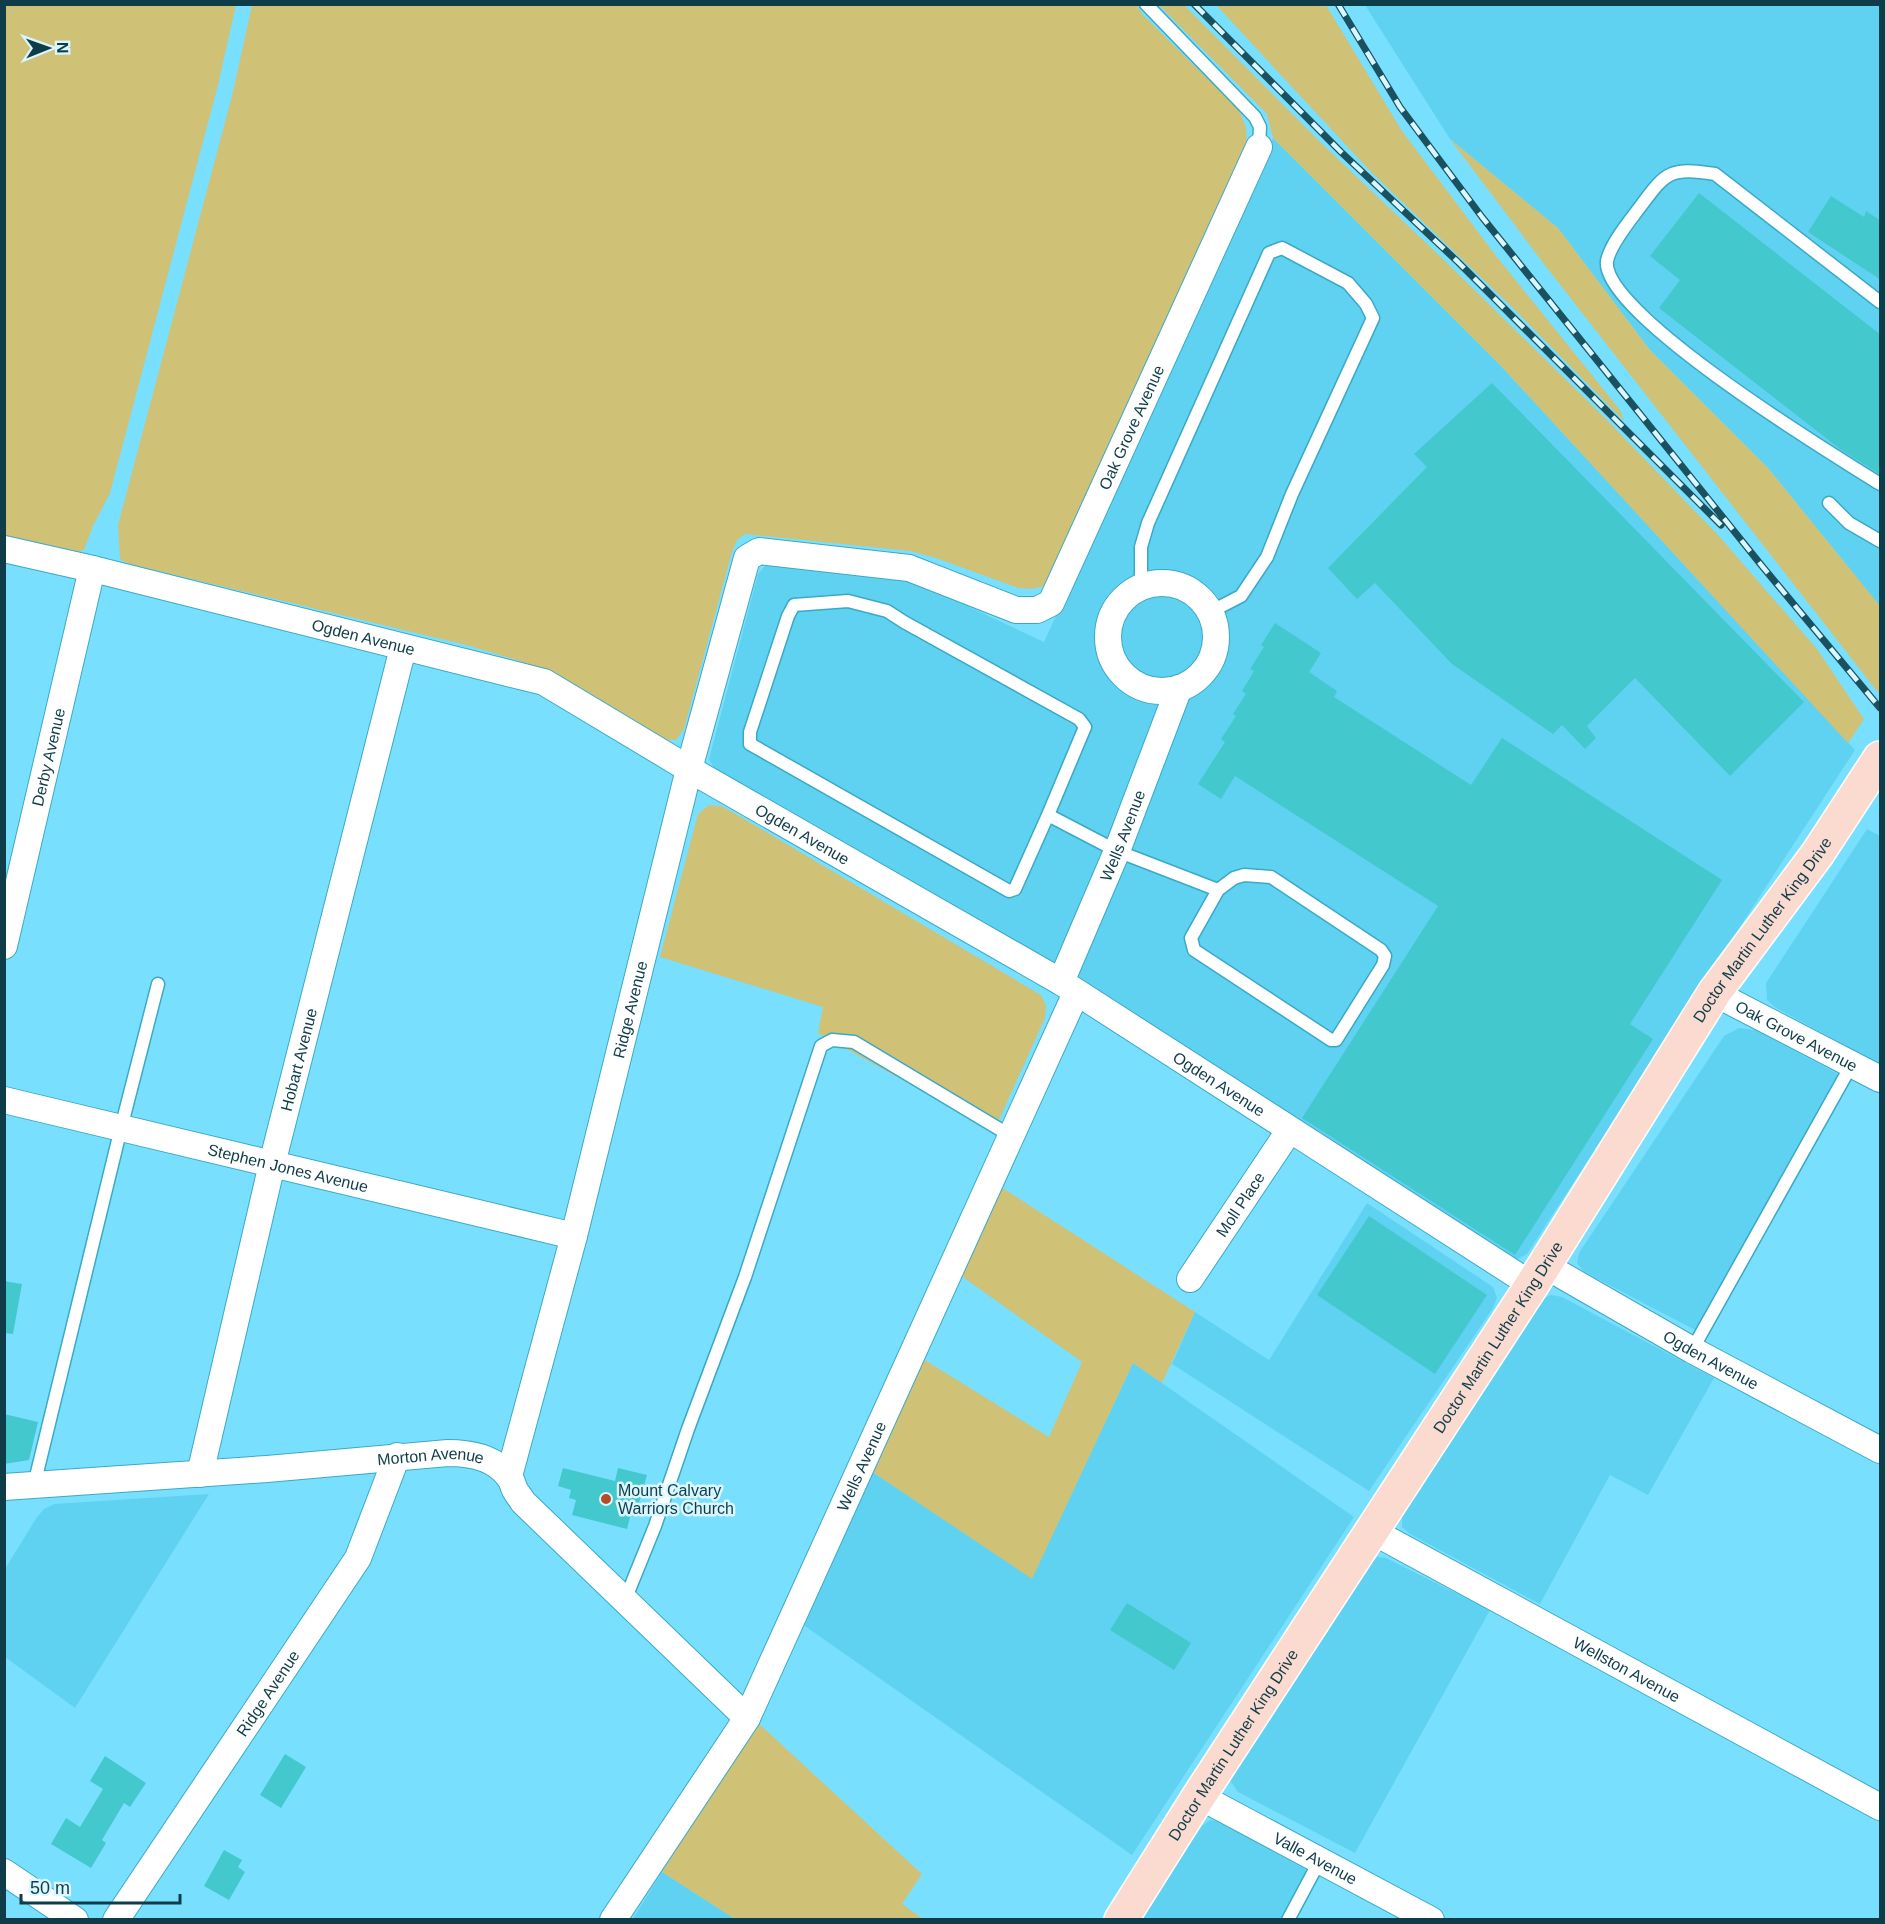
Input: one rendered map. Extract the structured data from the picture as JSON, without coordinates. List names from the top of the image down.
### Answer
{
  "streets": {
    "main road": ["Doctor Martin Luther King Drive"],
    "street": [
      "Oak Grove Avenue",
      "Ogden Avenue",
      "Derby Avenue",
      "Wells Avenue",
      "Ridge Avenue",
      "Hobart Avenue",
      "Stephen Jones Avenue",
      "Moll Place",
      "Morton Avenue",
      "Wellston Avenue",
      "Valle Avenue"
    ]
  },
  "crossings": [
    ["Oak Grove Avenue", "Doctor Martin Luther King Drive"],
    ["Oak Grove Avenue", "Ridge Avenue"],
    ["Ogden Avenue", "Derby Avenue"],
    ["Ogden Avenue", "Wells Avenue"],
    ["Ogden Avenue", "Doctor Martin Luther King Drive"],
    ["Ogden Avenue", "Ridge Avenue"],
    ["Ogden Avenue", "Hobart Avenue"],
    ["Ogden Avenue", "Moll Place"],
    ["Wells Avenue", "Morton Avenue"],
    ["Doctor Martin Luther King Drive", "Wellston Avenue"],
    ["Doctor Martin Luther King Drive", "Valle Avenue"],
    ["Ridge Avenue", "Stephen Jones Avenue"],
    ["Ridge Avenue", "Morton Avenue"],
    ["Hobart Avenue", "Stephen Jones Avenue"],
    ["Hobart Avenue", "Morton Avenue"]
  ],
  "places": ["Mount Calvary Warriors Church"],
  "scale_bar": "50 m",
  "north": "right"
}
